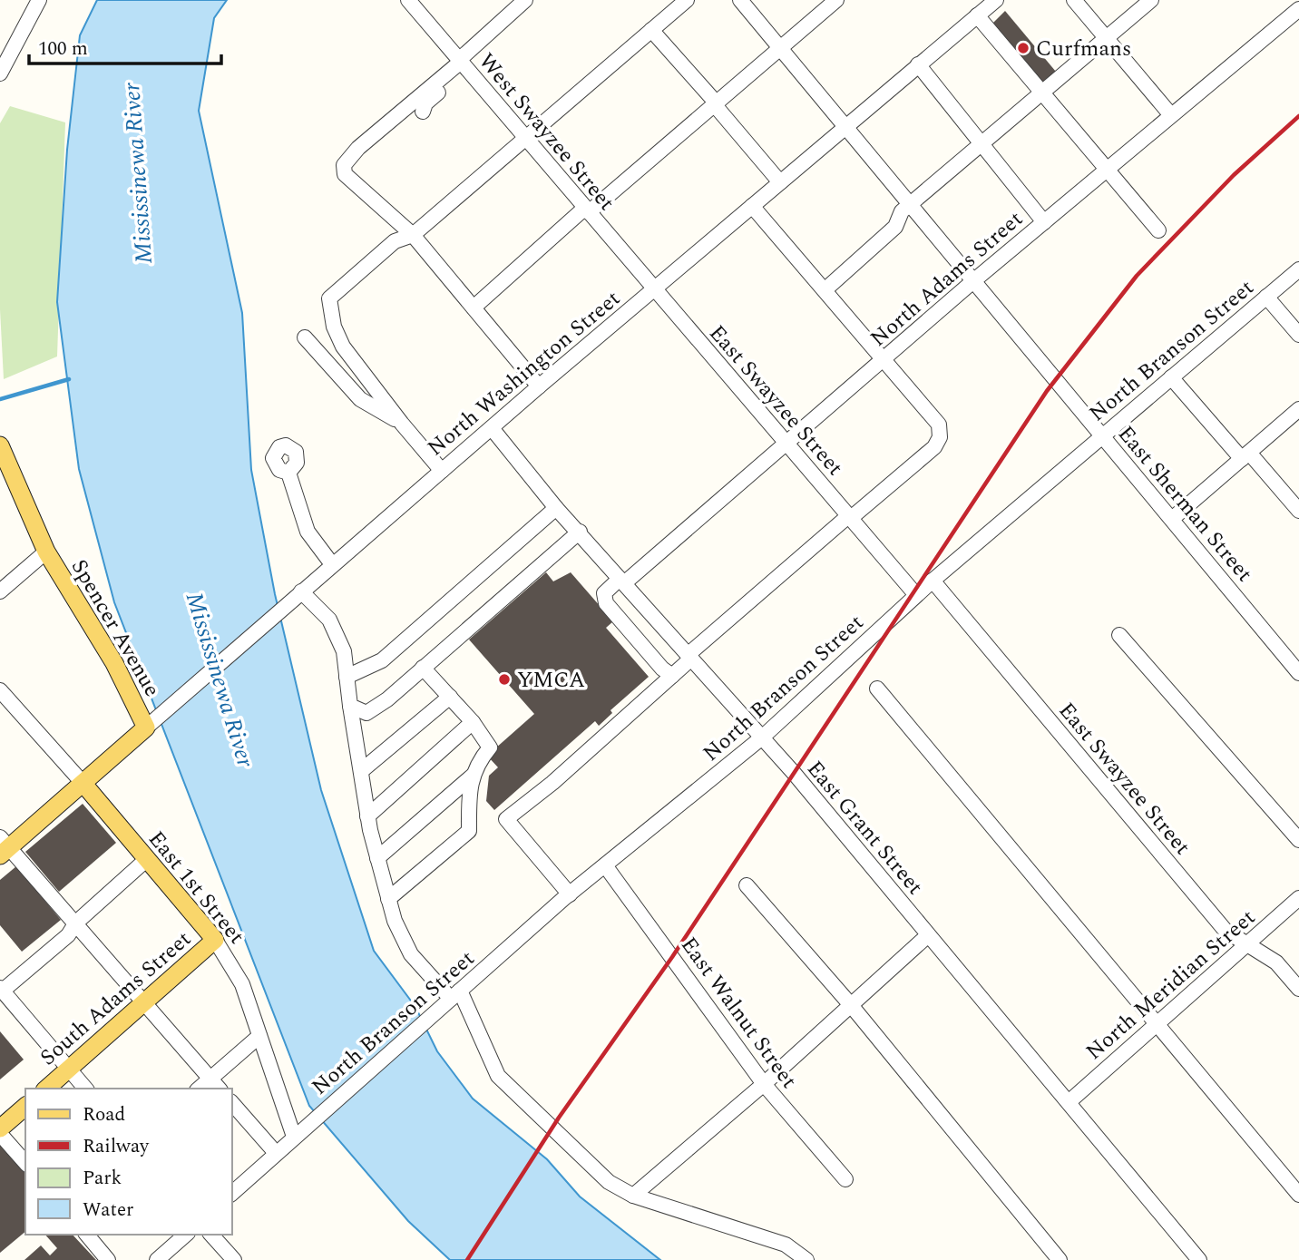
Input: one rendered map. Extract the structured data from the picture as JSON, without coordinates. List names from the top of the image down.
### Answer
{
  "streets": {
    "main road": [
      "North Washington Street",
      "Spencer Avenue",
      "East 1st Street",
      "South Adams Street"
    ],
    "street": [
      "West Swayzee Street",
      "North Adams Street",
      "North Branson Street",
      "East Swayzee Street",
      "East Sherman Street",
      "East Grant Street",
      "North Meridian Street",
      "East Walnut Street"
    ]
  },
  "crossings": [
    ["West Swayzee Street", "North Washington Street"],
    ["West Swayzee Street", "East Swayzee Street"],
    ["North Adams Street", "East Swayzee Street"],
    ["North Adams Street", "East Sherman Street"],
    ["North Adams Street", "East Grant Street"],
    ["North Branson Street", "East Swayzee Street"],
    ["North Branson Street", "East Sherman Street"],
    ["North Branson Street", "East Grant Street"],
    ["North Branson Street", "East 1st Street"],
    ["North Branson Street", "East Walnut Street"],
    ["North Washington Street", "East Swayzee Street"],
    ["North Washington Street", "East Sherman Street"],
    ["North Washington Street", "Spencer Avenue"],
    ["North Washington Street", "East Grant Street"],
    ["North Washington Street", "East 1st Street"],
    ["East Swayzee Street", "North Meridian Street"],
    ["East Grant Street", "North Meridian Street"],
    ["East 1st Street", "South Adams Street"]
  ],
  "water": ["Mississinewa River"],
  "places": ["Curfmans", "YMCA"],
  "legend": [
    "Road",
    "Railway",
    "Park",
    "Water"
  ],
  "scale_bar": "100 m"
}
